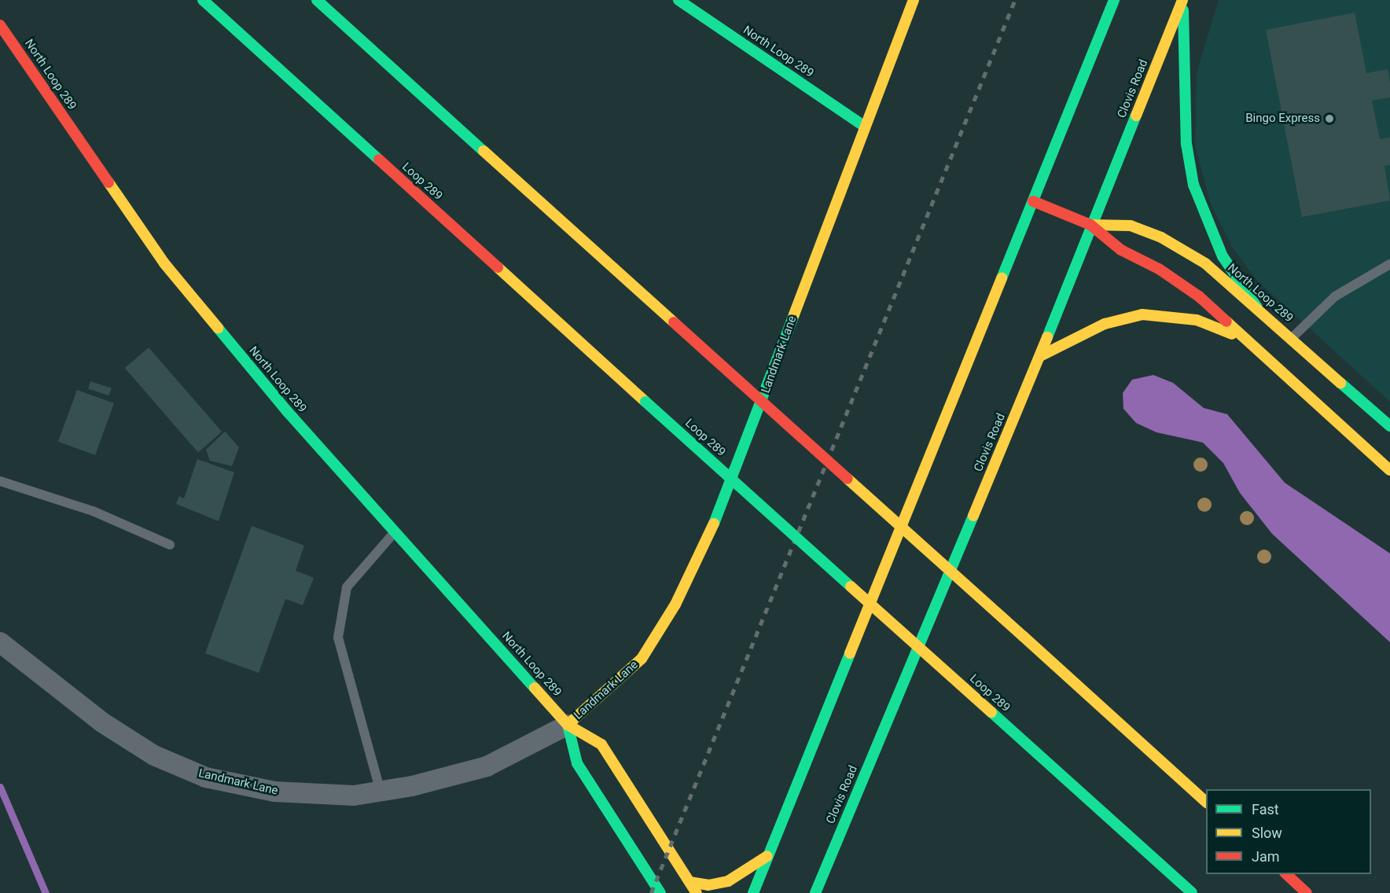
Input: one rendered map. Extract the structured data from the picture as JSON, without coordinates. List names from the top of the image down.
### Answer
{
  "streets": {
    "main road": [
      "North Loop 289",
      "Clovis Road",
      "Loop 289",
      "Landmark Lane"
    ]
  },
  "crossings": [
    ["North Loop 289", "Clovis Road"],
    ["North Loop 289", "Landmark Lane"]
  ],
  "places": ["Bingo Express"],
  "legend": ["Fast", "Slow", "Jam"]
}
